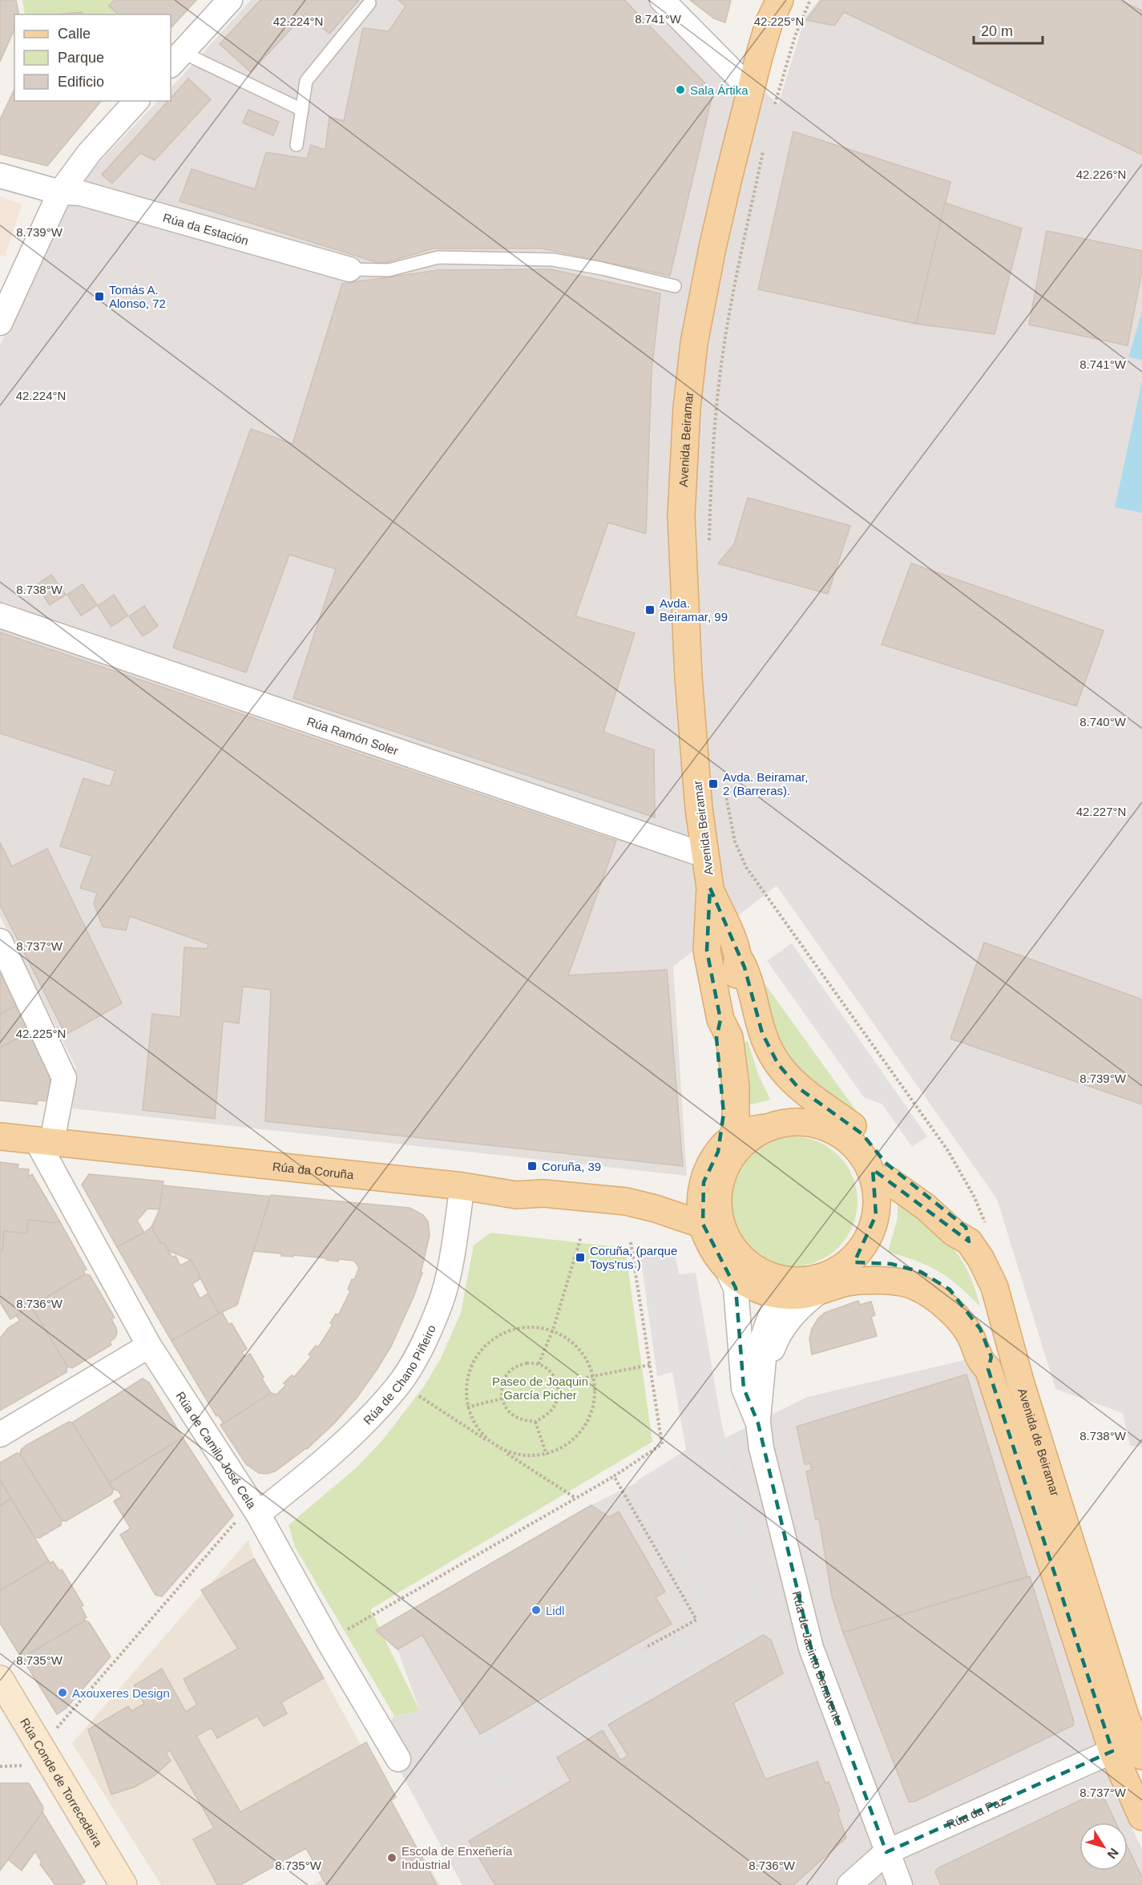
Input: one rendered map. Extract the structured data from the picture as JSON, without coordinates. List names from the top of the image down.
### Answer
{
  "streets": {
    "main road": [
      "Avenida Beiramar",
      "Rúa da Coruña",
      "Avenida de Beiramar",
      "Rúa Conde de Torrecedeira"
    ],
    "street": [
      "Rúa da Estación",
      "Rúa Ramón Soler",
      "Rúa de Chano Piñeiro",
      "Rúa de Camilo José Cela",
      "Rúa de Jacinto Benavente",
      "Rúa da Paz"
    ]
  },
  "crossings": [
    ["Avenida Beiramar", "Rúa Ramón Soler"],
    ["Avenida Beiramar", "Rúa da Coruña"],
    ["Avenida Beiramar", "Avenida de Beiramar"],
    ["Avenida Beiramar", "Rúa de Jacinto Benavente"],
    ["Rúa da Coruña", "Rúa de Chano Piñeiro"],
    ["Rúa da Coruña", "Avenida de Beiramar"],
    ["Rúa da Coruña", "Rúa de Camilo José Cela"],
    ["Rúa da Coruña", "Rúa de Jacinto Benavente"],
    ["Rúa de Chano Piñeiro", "Rúa de Camilo José Cela"],
    ["Avenida de Beiramar", "Rúa de Jacinto Benavente"],
    ["Rúa de Jacinto Benavente", "Rúa da Paz"]
  ],
  "parks": ["Paseo de Joaquin García Picher"],
  "places": {
    "other": [
      "Sala Ártika",
      "Lidl",
      "Axouxeres Design",
      "Escola de Enxeñería Industrial"
    ],
    "transit": [
      "Tomás A. Alonso, 72",
      "Avda. Beiramar, 99",
      "Avda. Beiramar, 2 (Barreras).",
      "Coruña, 39",
      "Coruña, (parque Toys'rus )"
    ]
  },
  "legend": ["Calle", "Parque", "Edificio"],
  "scale_bar": "20 m",
  "north": "bottom right",
  "coordinates": [
    "8.741°W",
    "42.224°N",
    "42.225°N",
    "42.226°N",
    "8.739°W",
    "8.738°W",
    "8.740°W",
    "42.227°N",
    "8.737°W",
    "8.736°W",
    "8.735°W"
  ]
}
